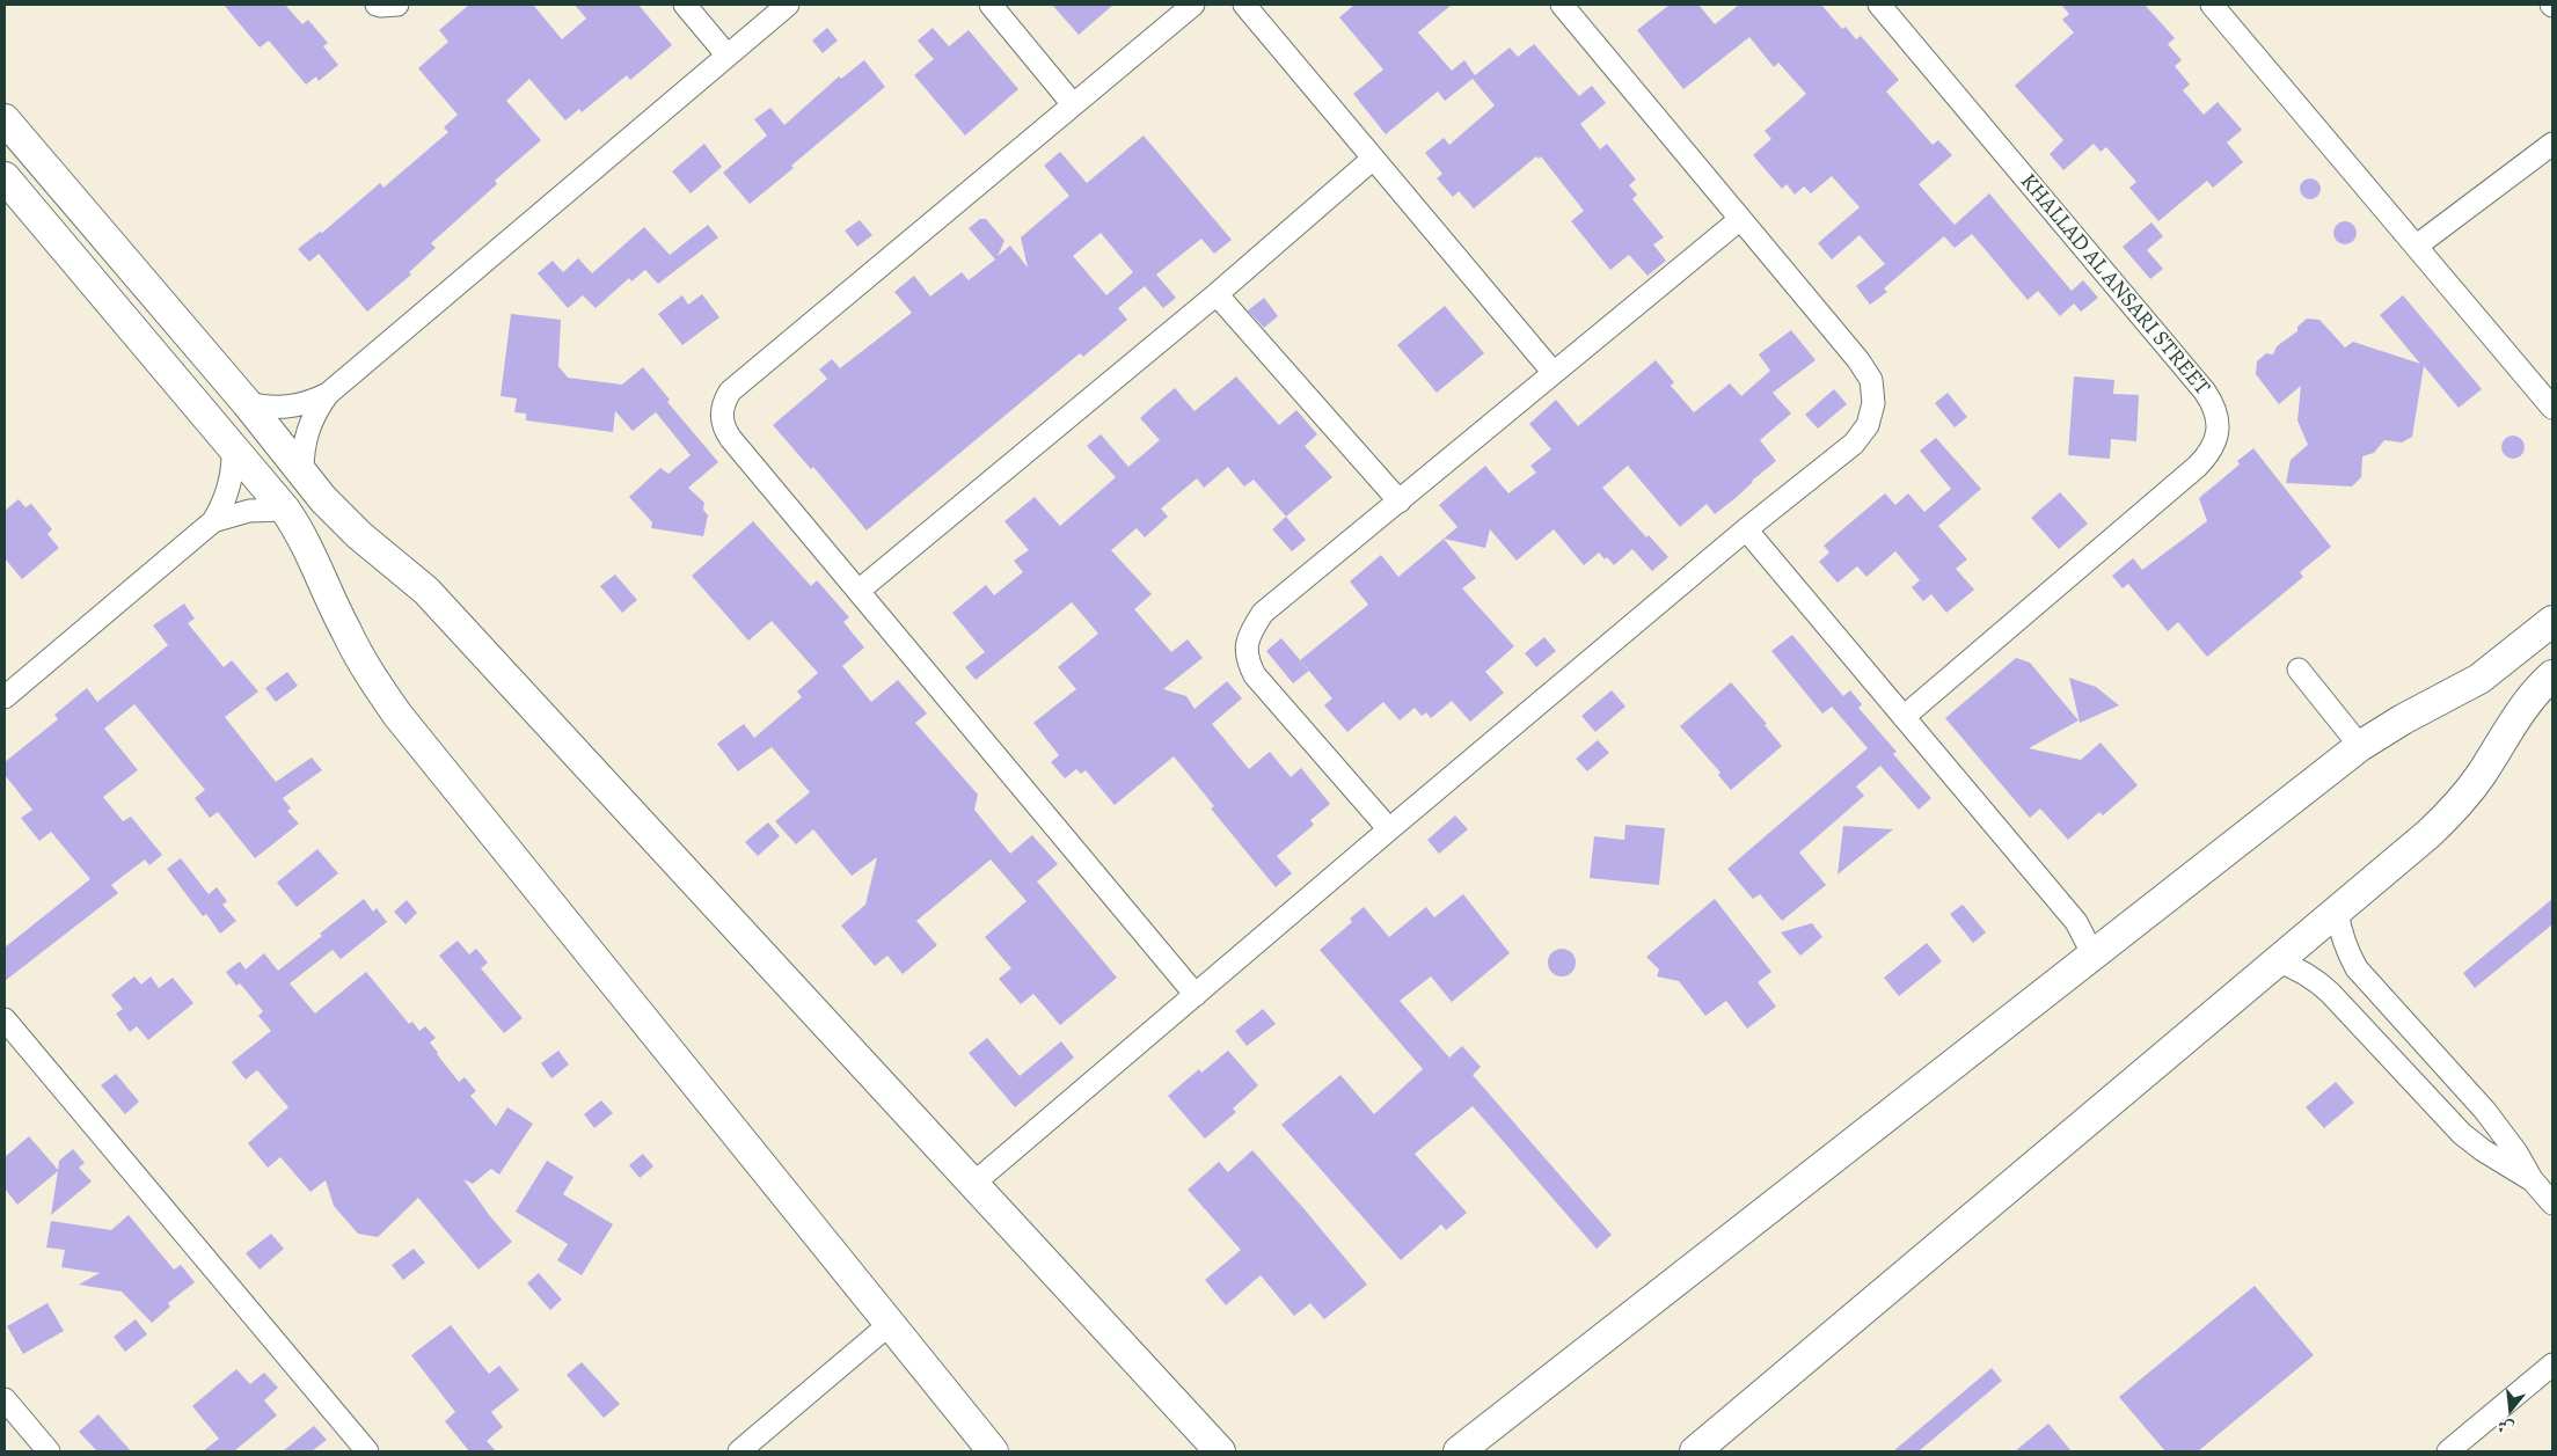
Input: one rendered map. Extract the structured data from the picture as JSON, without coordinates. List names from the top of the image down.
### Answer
{
  "streets": {
    "street": ["KHALLAD AL ANSARI STREET"]
  },
  "north": "bottom"
}
